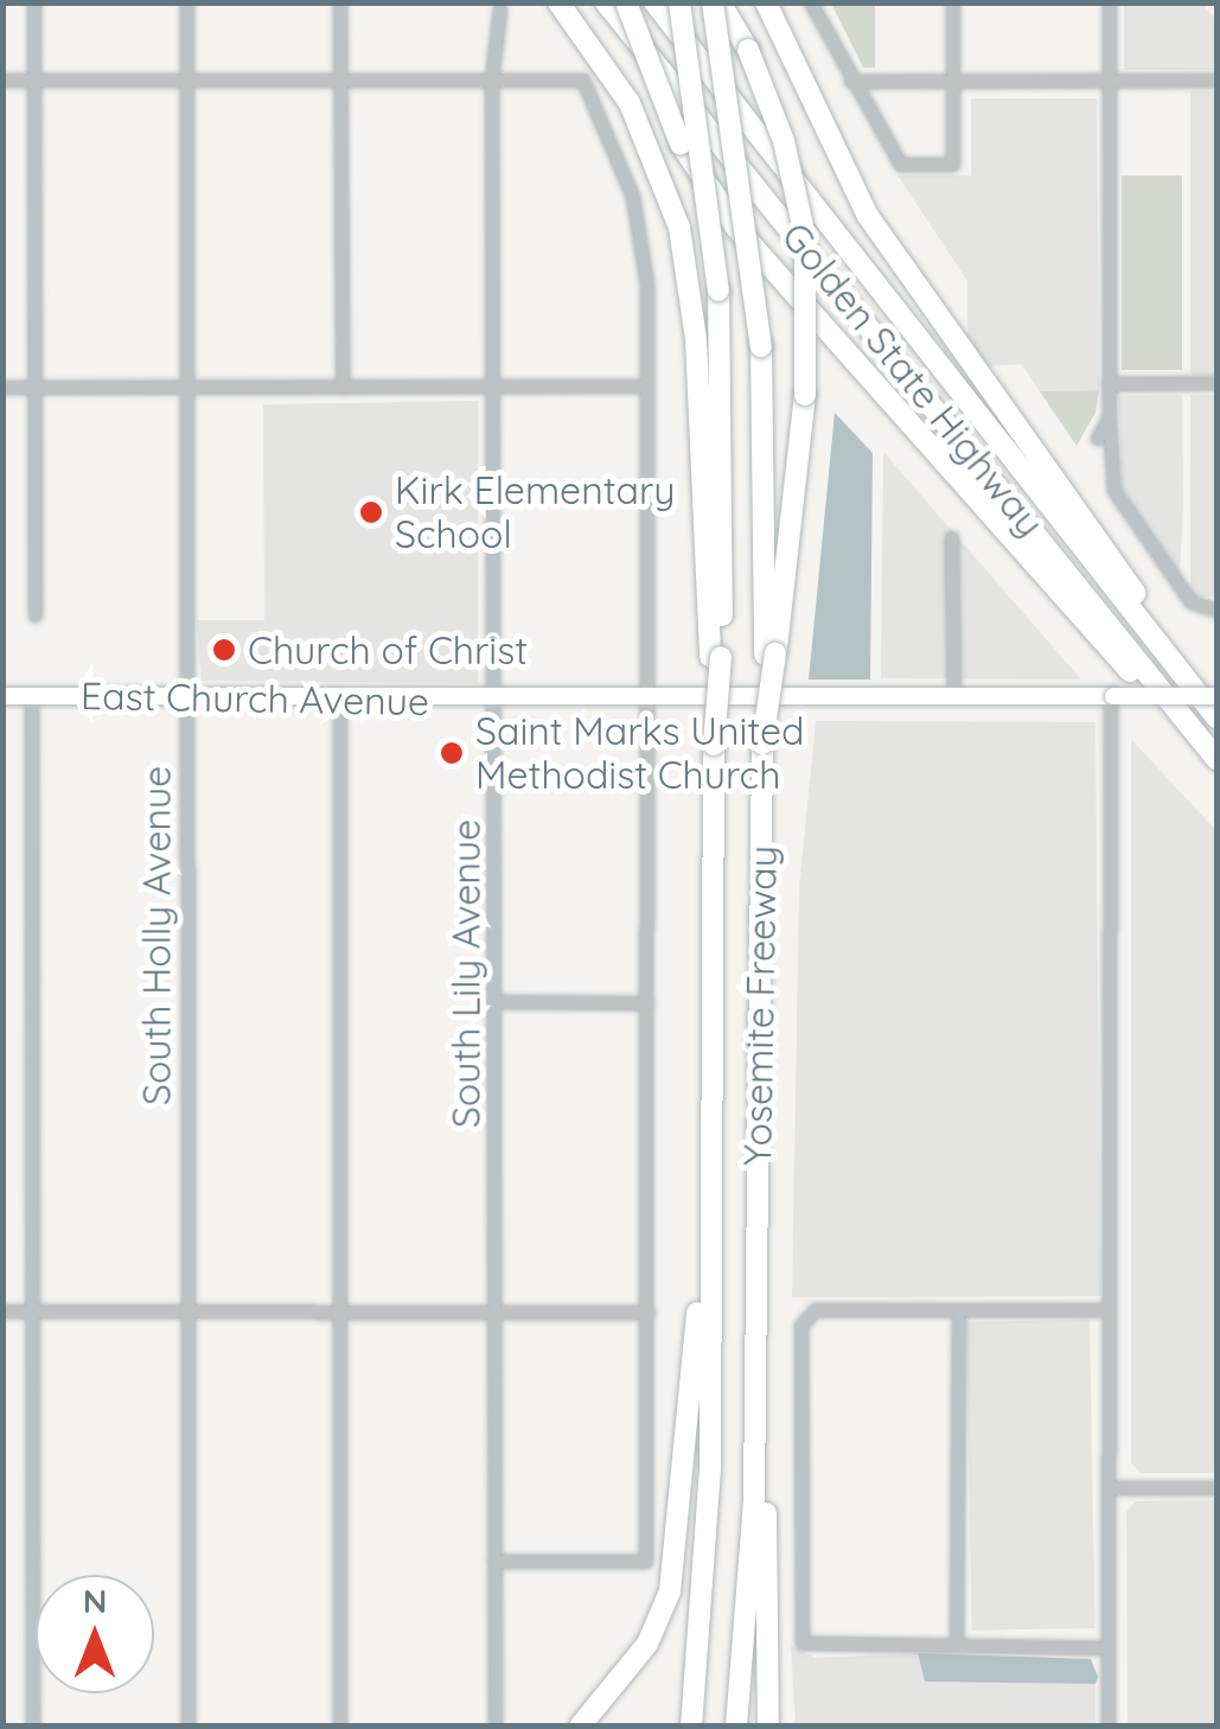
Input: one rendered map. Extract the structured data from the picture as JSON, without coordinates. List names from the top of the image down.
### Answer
{
  "streets": {
    "highway": ["Golden State Highway", "Yosemite Freeway"],
    "street": ["East Church Avenue", "South Holly Avenue", "South Lily Avenue"]
  },
  "crossings": [
    ["East Church Avenue", "South Holly Avenue"],
    ["East Church Avenue", "South Lily Avenue"]
  ],
  "places": ["Kirk Elementary School", "Church of Christ", "Saint Marks United Methodist Church"],
  "north": "top"
}
